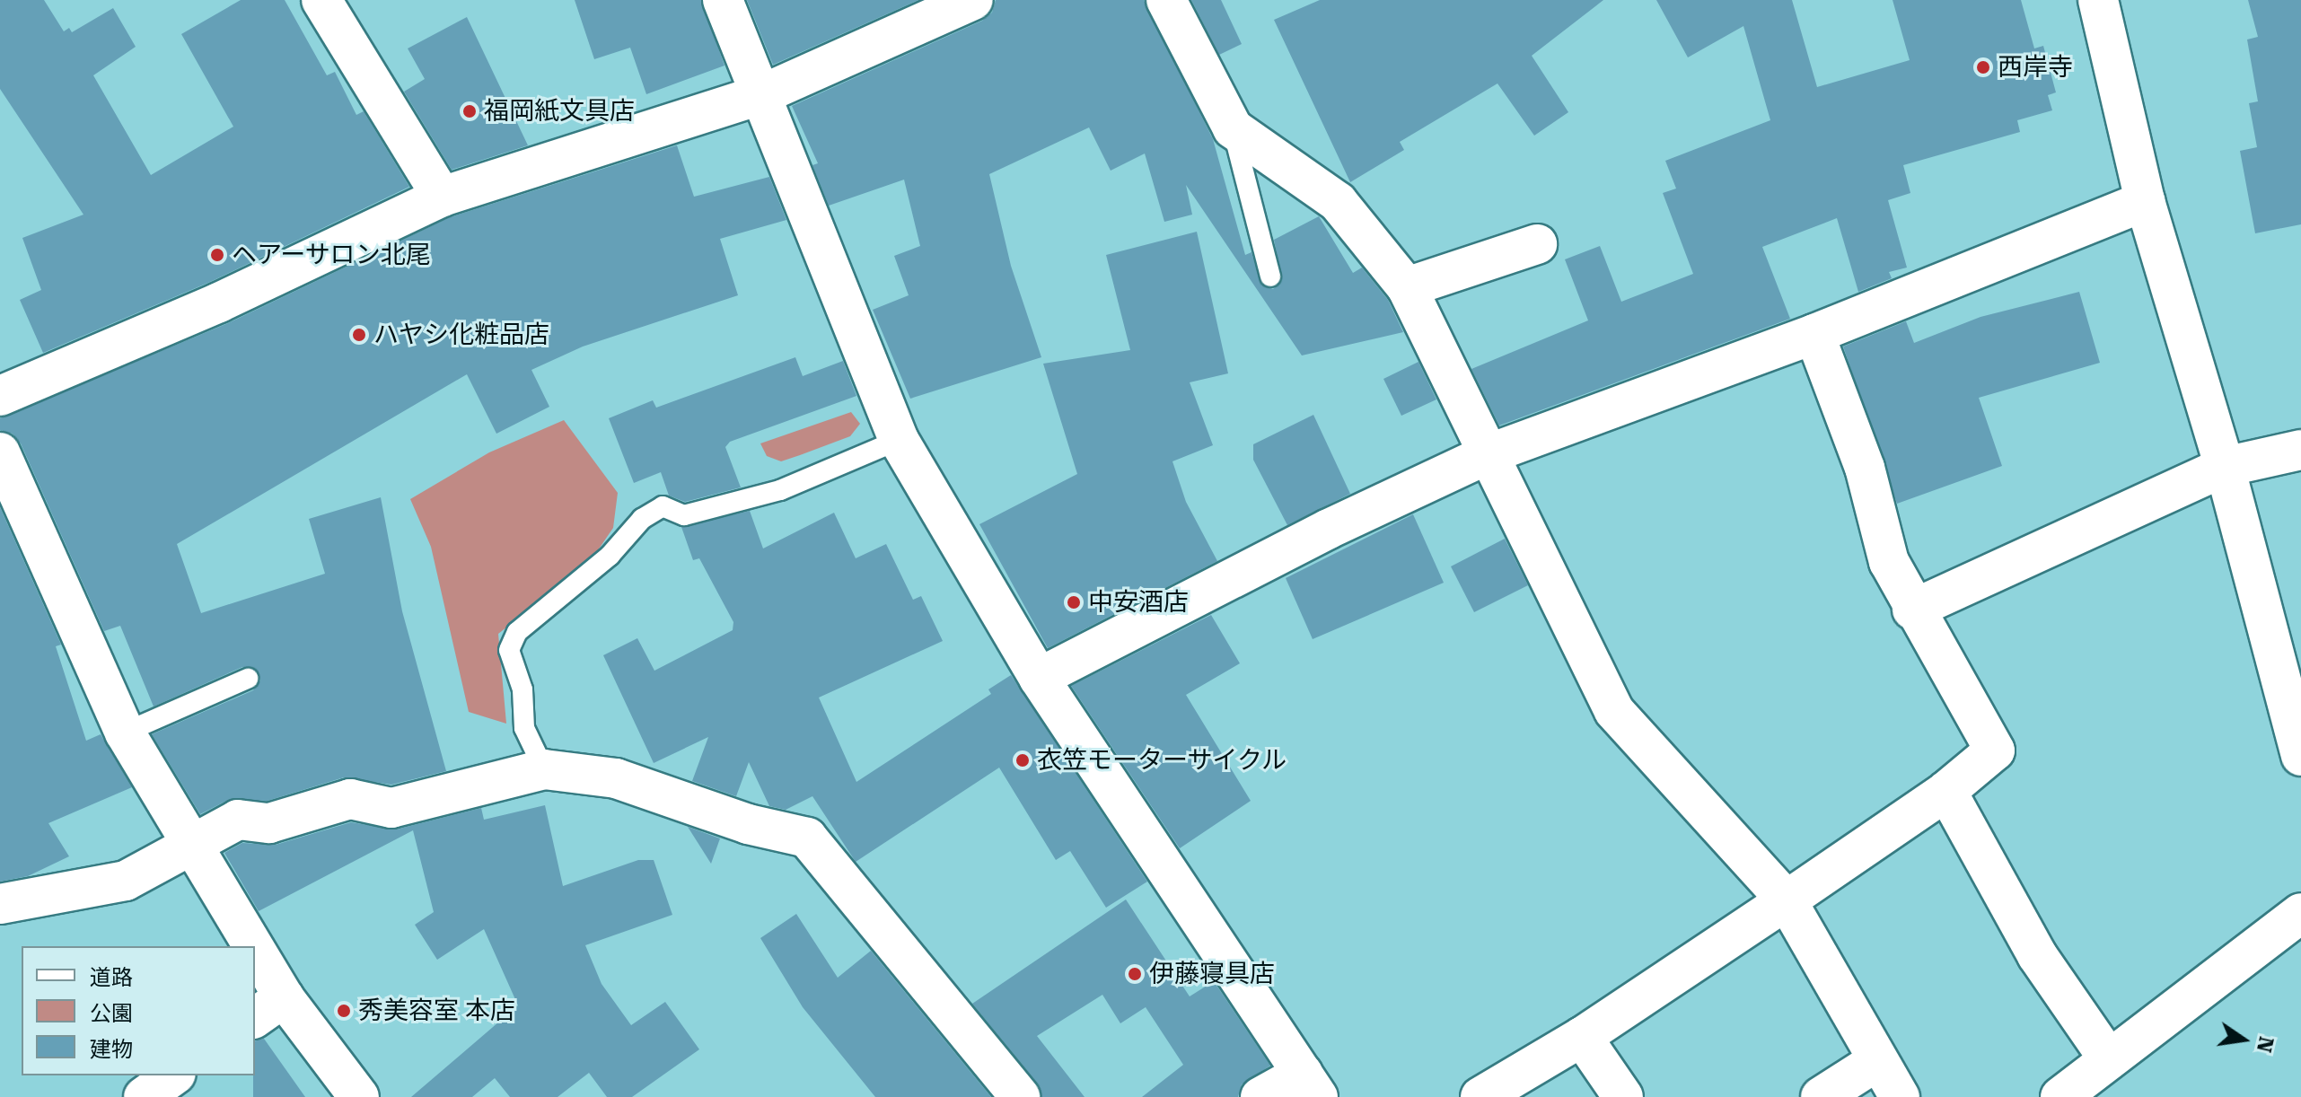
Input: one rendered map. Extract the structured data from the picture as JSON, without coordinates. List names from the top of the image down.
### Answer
{
  "places": [
    "西岸寺",
    "福岡紙文具店",
    "ヘアーサロン北尾",
    "ハヤシ化粧品店",
    "中安酒店",
    "衣笠モーターサイクル",
    "伊藤寝具店",
    "秀美容室 本店"
  ],
  "legend": ["道路", "公園", "建物"],
  "north": "right"
}
